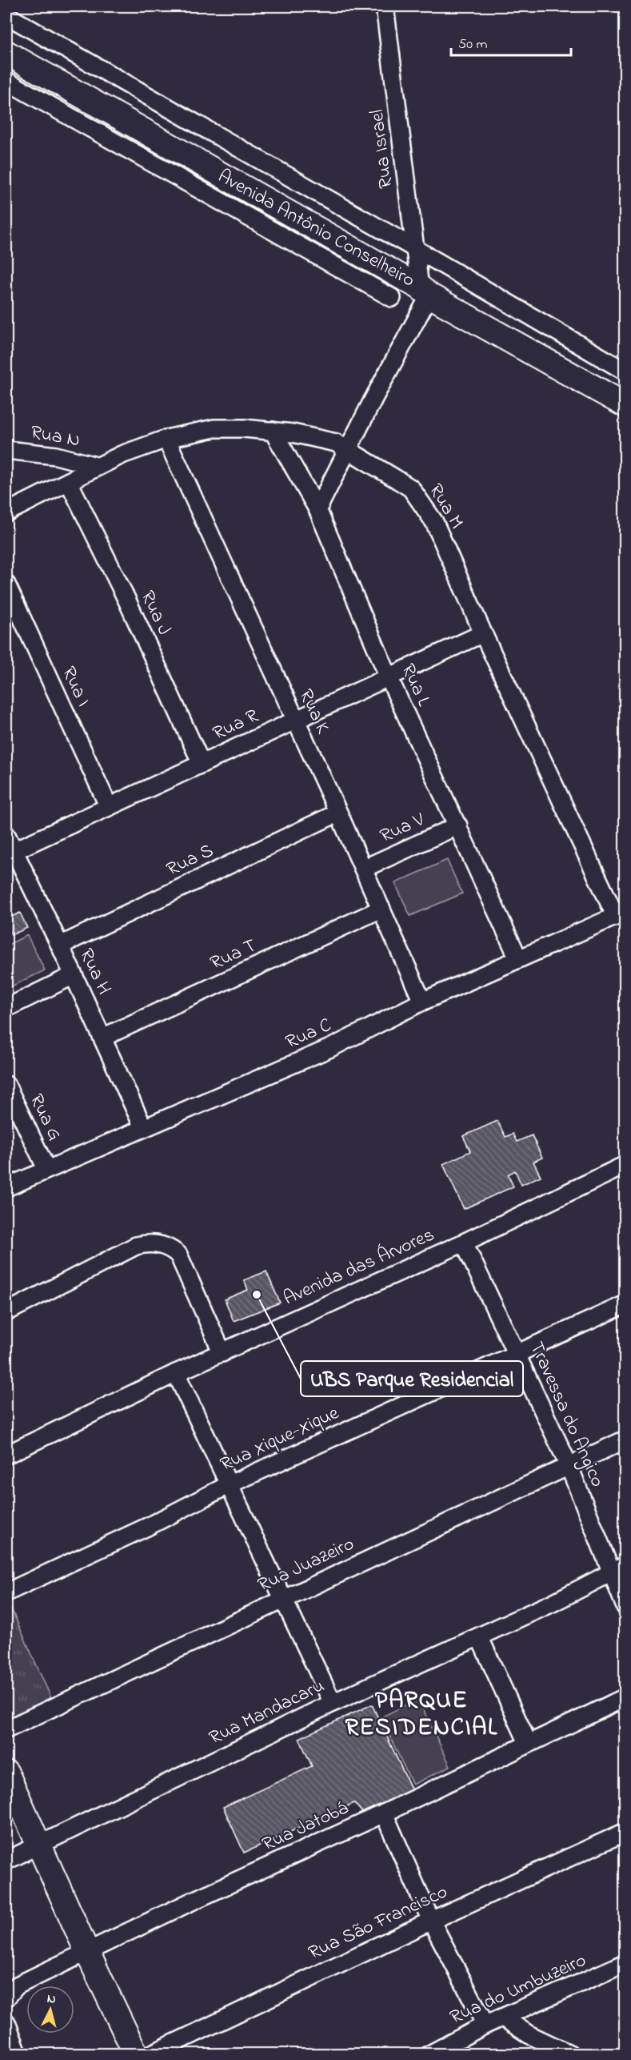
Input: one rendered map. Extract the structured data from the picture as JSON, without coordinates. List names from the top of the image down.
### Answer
{
  "streets": {
    "street": [
      "Rua Israel",
      "Avenida Antônio Conselheiro",
      "Rua N",
      "Rua M",
      "Rua J",
      "Rua L",
      "Rua I",
      "Rua K",
      "Rua R",
      "Rua V",
      "Rua S",
      "Rua T",
      "Rua H",
      "Rua C",
      "Rua G",
      "Avenida das Árvores",
      "Travessa do Angico",
      "Rua Xique-Xique",
      "Rua Juazeiro",
      "Rua Mandacaru",
      "Rua Jatobá",
      "Rua São Francisco",
      "Rua do Umbuzeiro"
    ]
  },
  "crossings": [
    ["Rua Israel", "Avenida Antônio Conselheiro"],
    ["Rua N", "Rua M"],
    ["Rua M", "Rua J"],
    ["Rua M", "Rua L"],
    ["Rua M", "Rua K"],
    ["Rua M", "Rua R"],
    ["Rua M", "Rua C"],
    ["Rua J", "Rua R"],
    ["Rua L", "Rua R"],
    ["Rua L", "Rua V"],
    ["Rua L", "Rua C"],
    ["Rua I", "Rua R"],
    ["Rua K", "Rua R"],
    ["Rua K", "Rua V"],
    ["Rua K", "Rua S"],
    ["Rua K", "Rua T"],
    ["Rua K", "Rua C"],
    ["Rua R", "Rua H"],
    ["Rua S", "Rua H"],
    ["Rua T", "Rua H"],
    ["Rua H", "Rua C"],
    ["Rua C", "Rua G"],
    ["Avenida das Árvores", "Travessa do Angico"],
    ["Travessa do Angico", "Rua Xique-Xique"],
    ["Travessa do Angico", "Rua Juazeiro"],
    ["Travessa do Angico", "Rua Mandacaru"]
  ],
  "districts": ["PARQUE RESIDENCIAL"],
  "places": ["UBS Parque Residencial"],
  "scale_bar": "50 m",
  "north": "top"
}
